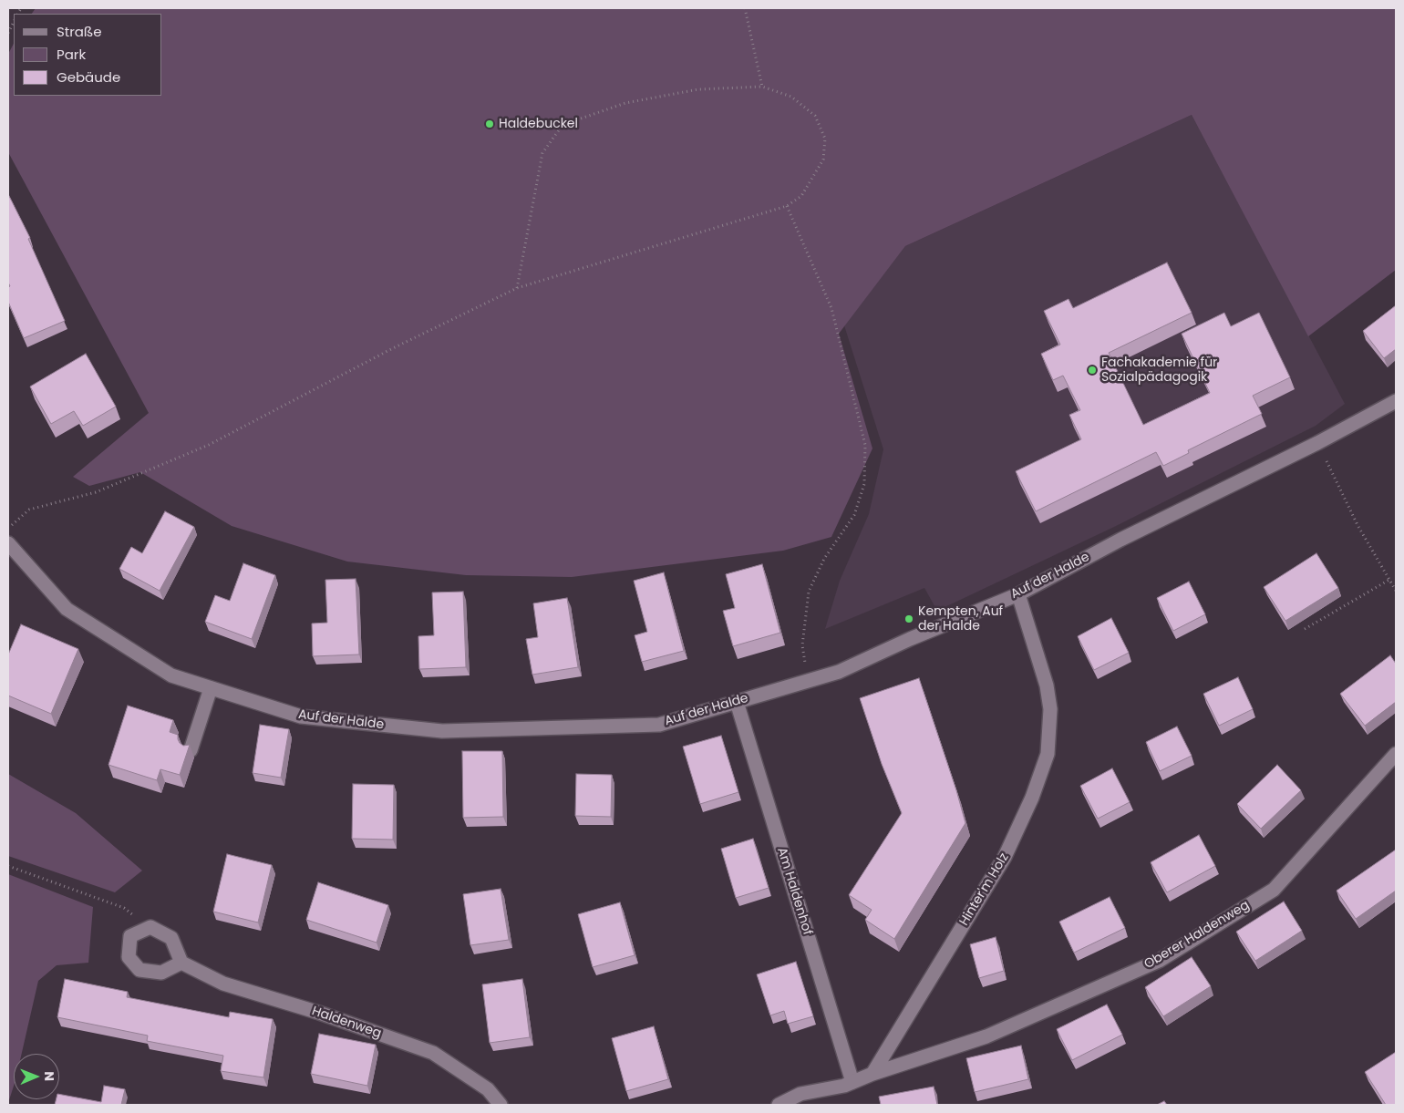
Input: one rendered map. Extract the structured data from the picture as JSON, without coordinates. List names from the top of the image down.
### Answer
{
  "streets": {
    "street": [
      "Auf der Halde",
      "Hinter'm Holz",
      "Am Haldenhof",
      "Oberer Haldenweg",
      "Haldenweg"
    ]
  },
  "crossings": [
    ["Auf der Halde", "Hinter'm Holz"],
    ["Auf der Halde", "Am Haldenhof"],
    ["Hinter'm Holz", "Oberer Haldenweg"]
  ],
  "places": ["Haldebuckel", "Fachakademie für Sozialpädagogik", "Kempten, Auf der Halde"],
  "legend": ["Straße", "Park", "Gebäude"],
  "north": "right"
}
